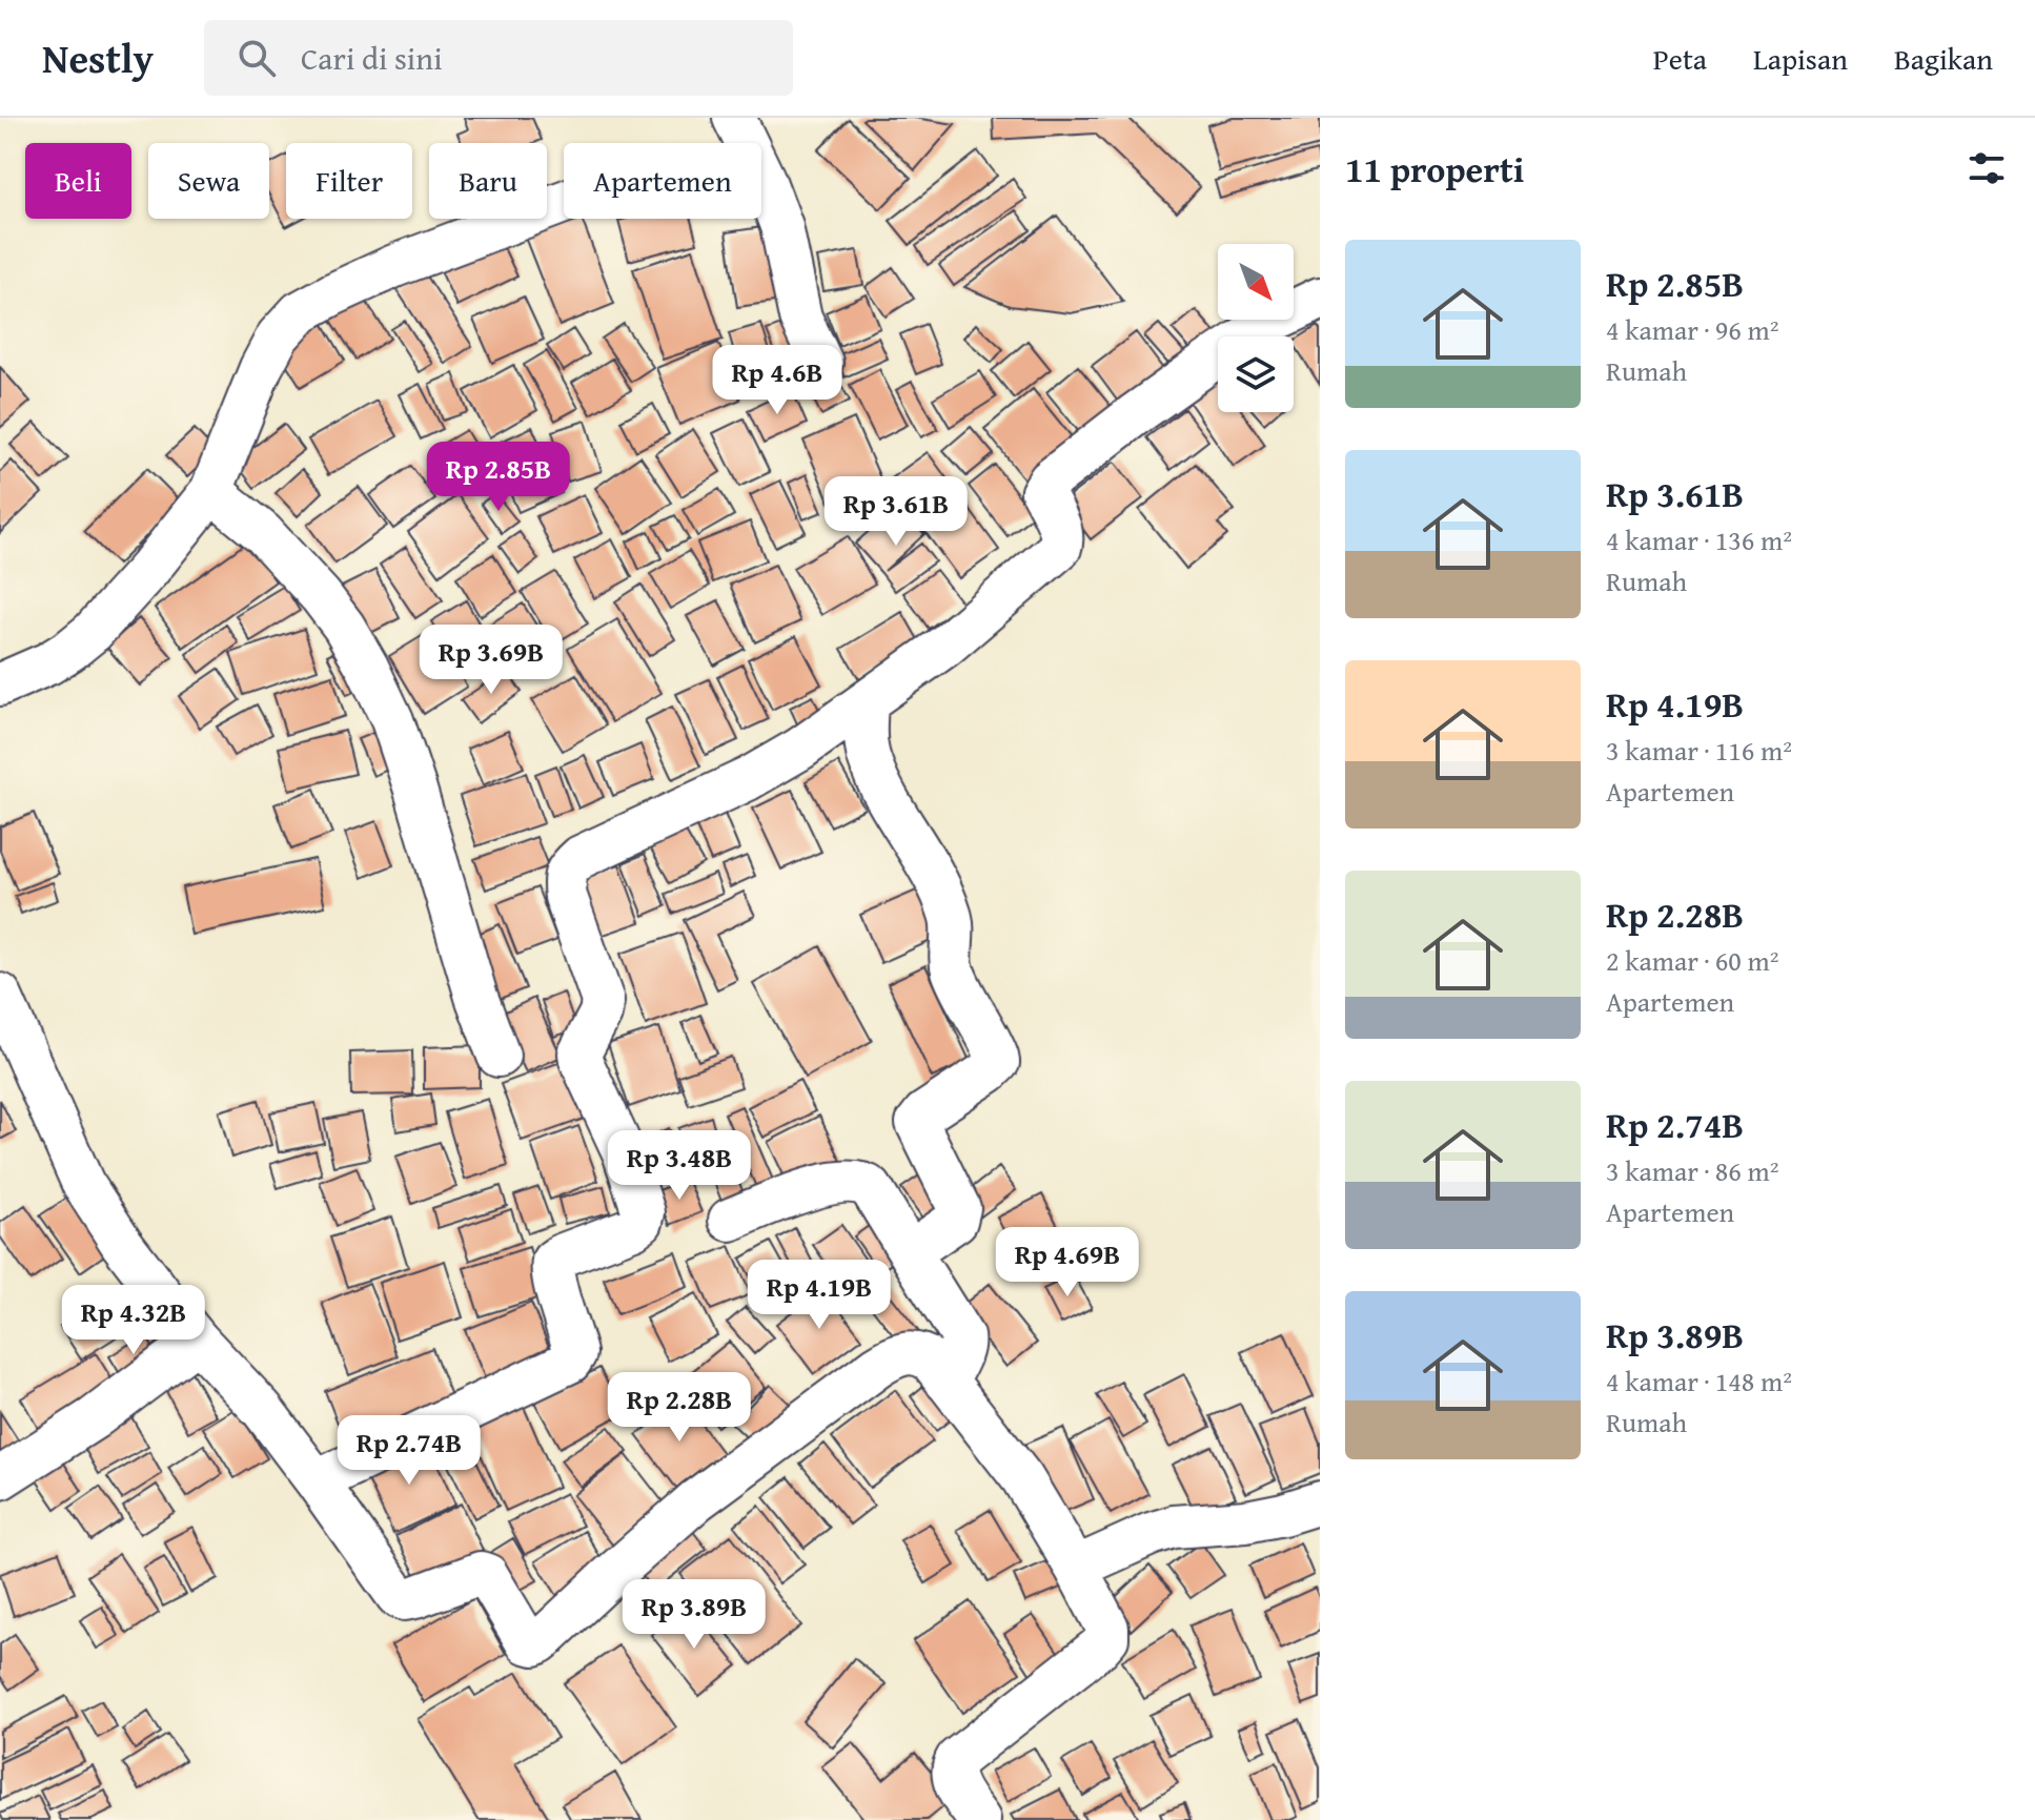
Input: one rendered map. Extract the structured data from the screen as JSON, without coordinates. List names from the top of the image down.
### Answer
{
  "north": "bottom right",
  "page": {
    "header": "Nestly",
    "search": "Cari di sini",
    "nav": ["Peta", "Lapisan", "Bagikan"],
    "heading": "11 properti",
    "chip": [
      "Beli",
      "Sewa",
      "Filter",
      "Baru",
      "Apartemen"
    ],
    "list": [
      {
        "name": "Rp 2.85B",
        "note": "4 kamar · 96 m² · Rumah"
      },
      {
        "name": "Rp 3.61B",
        "note": "4 kamar · 136 m² · Rumah"
      },
      {
        "name": "Rp 4.19B",
        "note": "3 kamar · 116 m² · Apartemen"
      },
      {
        "name": "Rp 2.28B",
        "note": "2 kamar · 60 m² · Apartemen"
      },
      {
        "name": "Rp 2.74B",
        "note": "3 kamar · 86 m² · Apartemen"
      },
      {
        "name": "Rp 3.89B",
        "note": "4 kamar · 148 m² · Rumah"
      }
    ],
    "price": [
      "Rp 4.6B",
      "Rp 2.85B",
      "Rp 3.61B",
      "Rp 3.69B",
      "Rp 3.48B",
      "Rp 4.69B",
      "Rp 4.19B",
      "Rp 4.32B",
      "Rp 2.28B",
      "Rp 2.74B",
      "Rp 3.89B"
    ]
  }
}
